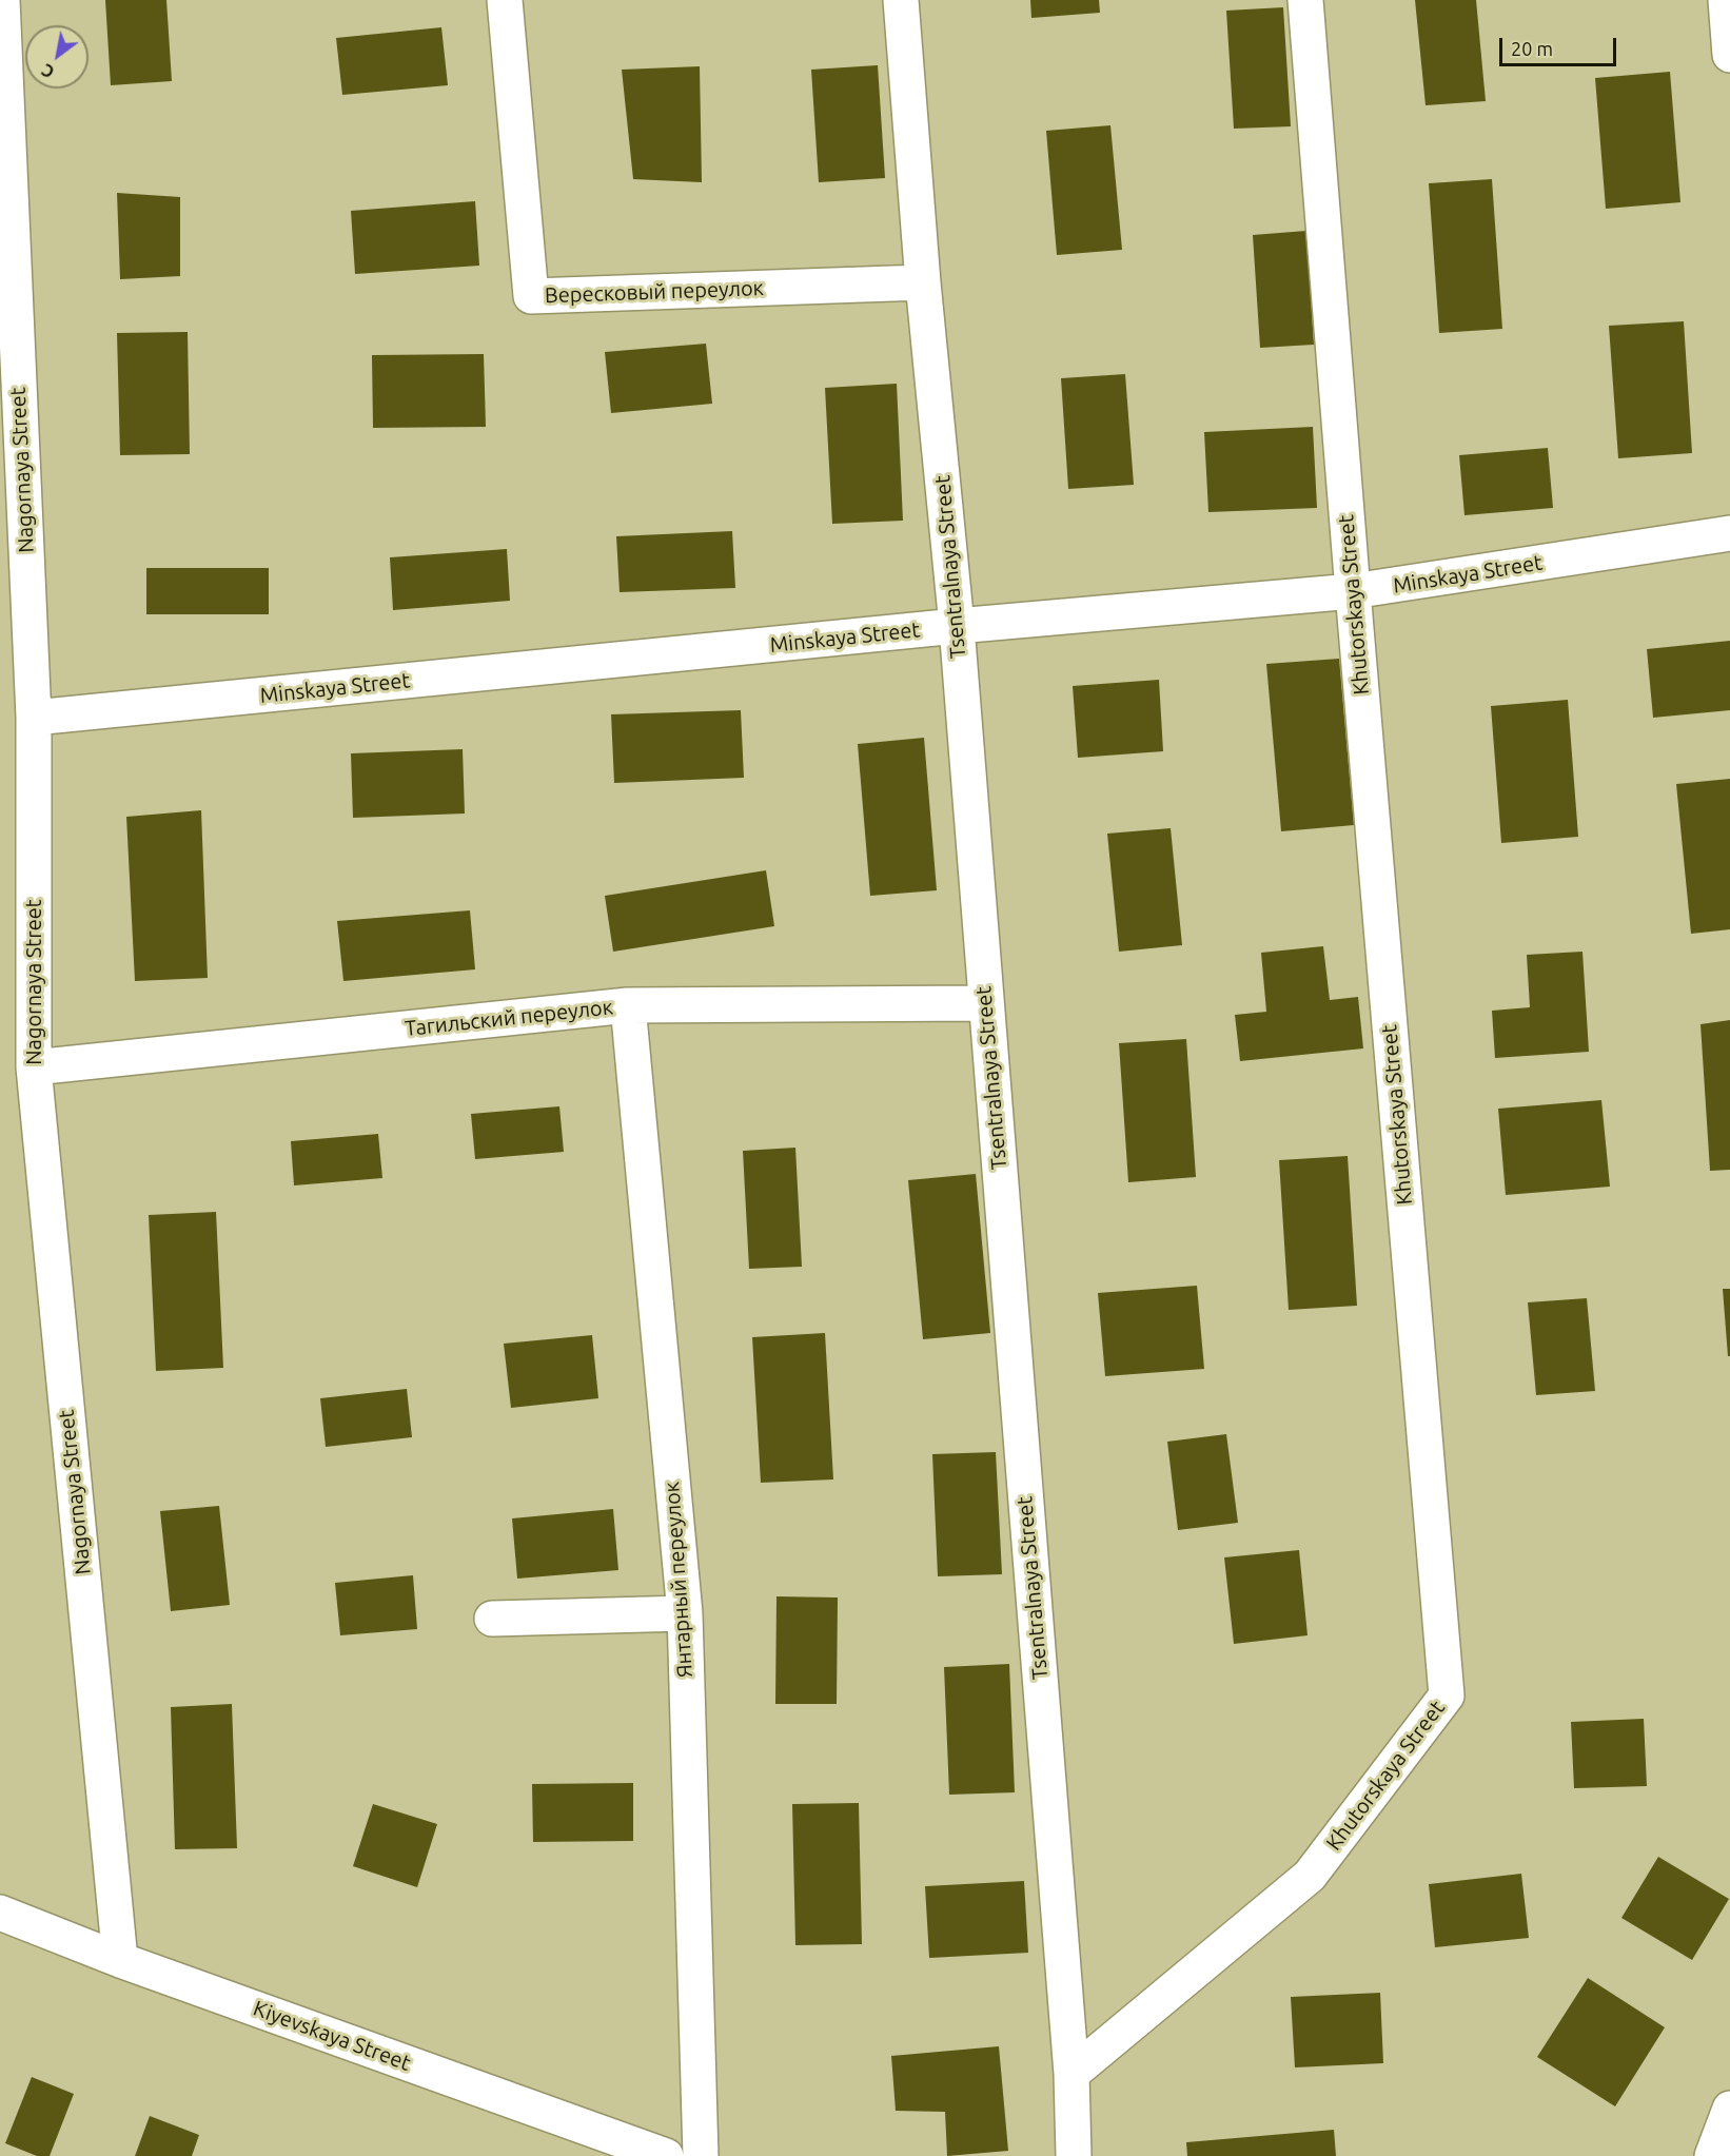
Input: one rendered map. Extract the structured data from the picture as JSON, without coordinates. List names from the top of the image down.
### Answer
{
  "streets": {
    "street": [
      "Вересковый переулок",
      "Nagornaya Street",
      "Tsentralnaya Street",
      "Minskaya Street",
      "Khutorskaya Street",
      "Тагильский переулок",
      "Янтарный переулок",
      "Kiyevskaya Street"
    ]
  },
  "crossings": [
    ["Вересковый переулок", "Tsentralnaya Street"],
    ["Nagornaya Street", "Minskaya Street"],
    ["Nagornaya Street", "Тагильский переулок"],
    ["Nagornaya Street", "Kiyevskaya Street"],
    ["Tsentralnaya Street", "Minskaya Street"],
    ["Tsentralnaya Street", "Khutorskaya Street"],
    ["Tsentralnaya Street", "Тагильский переулок"],
    ["Minskaya Street", "Khutorskaya Street"],
    ["Тагильский переулок", "Янтарный переулок"]
  ],
  "scale_bar": "20 m",
  "north": "bottom left"
}
